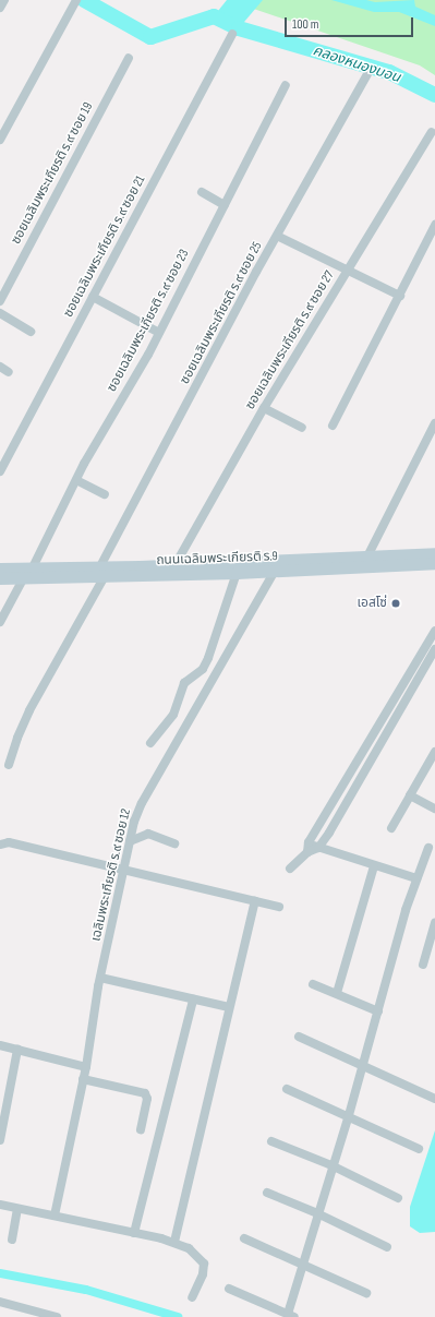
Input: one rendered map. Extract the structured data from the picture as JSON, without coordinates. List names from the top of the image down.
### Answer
{
  "streets": {
    "main road": ["ถนนเฉลิมพระเกียรติ ร.9"],
    "street": [
      "ซอยเฉลิมพระเกียรติ ร.๙ ซอย 19",
      "ซอยเฉลิมพระเกียรติ ร.๙ ซอย 21",
      "ซอยเฉลิมพระเกียรติ ร.๙ ซอย 25",
      "ซอยเฉลิมพระเกียรติ ร.๙ ซอย 23",
      "ซอยเฉลิมพระเกียรติ ร.๙ ซอย 27",
      "เฉลิมพระเกียรติ ร.๙ ซอย 12"
    ]
  },
  "crossings": [
    ["ซอยเฉลิมพระเกียรติ ร.๙ ซอย 25", "ถนนเฉลิมพระเกียรติ ร.9"],
    ["ซอยเฉลิมพระเกียรติ ร.๙ ซอย 23", "ถนนเฉลิมพระเกียรติ ร.9"],
    ["ซอยเฉลิมพระเกียรติ ร.๙ ซอย 27", "ถนนเฉลิมพระเกียรติ ร.9"],
    ["ถนนเฉลิมพระเกียรติ ร.9", "เฉลิมพระเกียรติ ร.๙ ซอย 12"]
  ],
  "water": ["คลองหนองบอน"],
  "places": ["เอสโซ่"],
  "scale_bar": "100 m"
}
